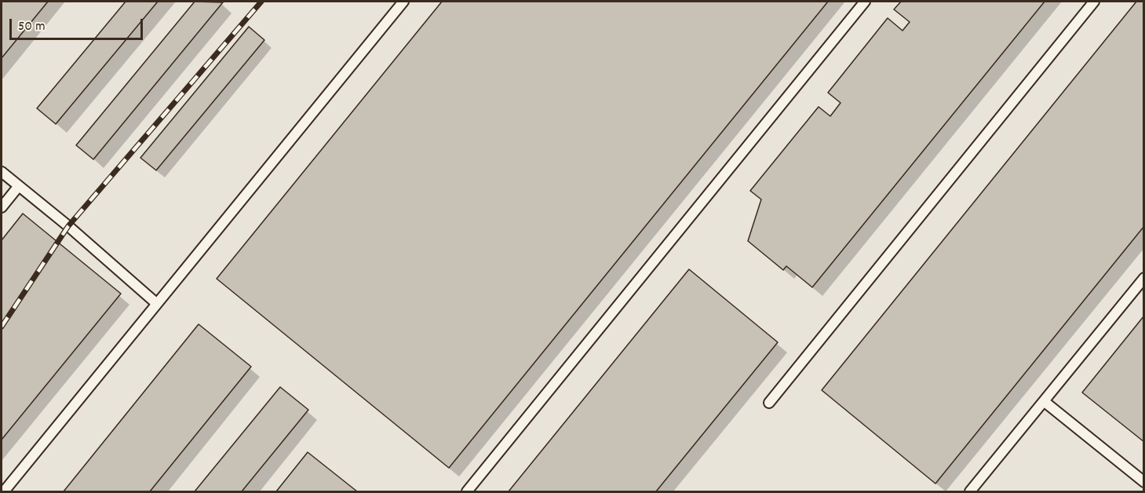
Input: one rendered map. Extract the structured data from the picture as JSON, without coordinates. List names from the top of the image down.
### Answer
{
  "scale_bar": "50 m"
}
